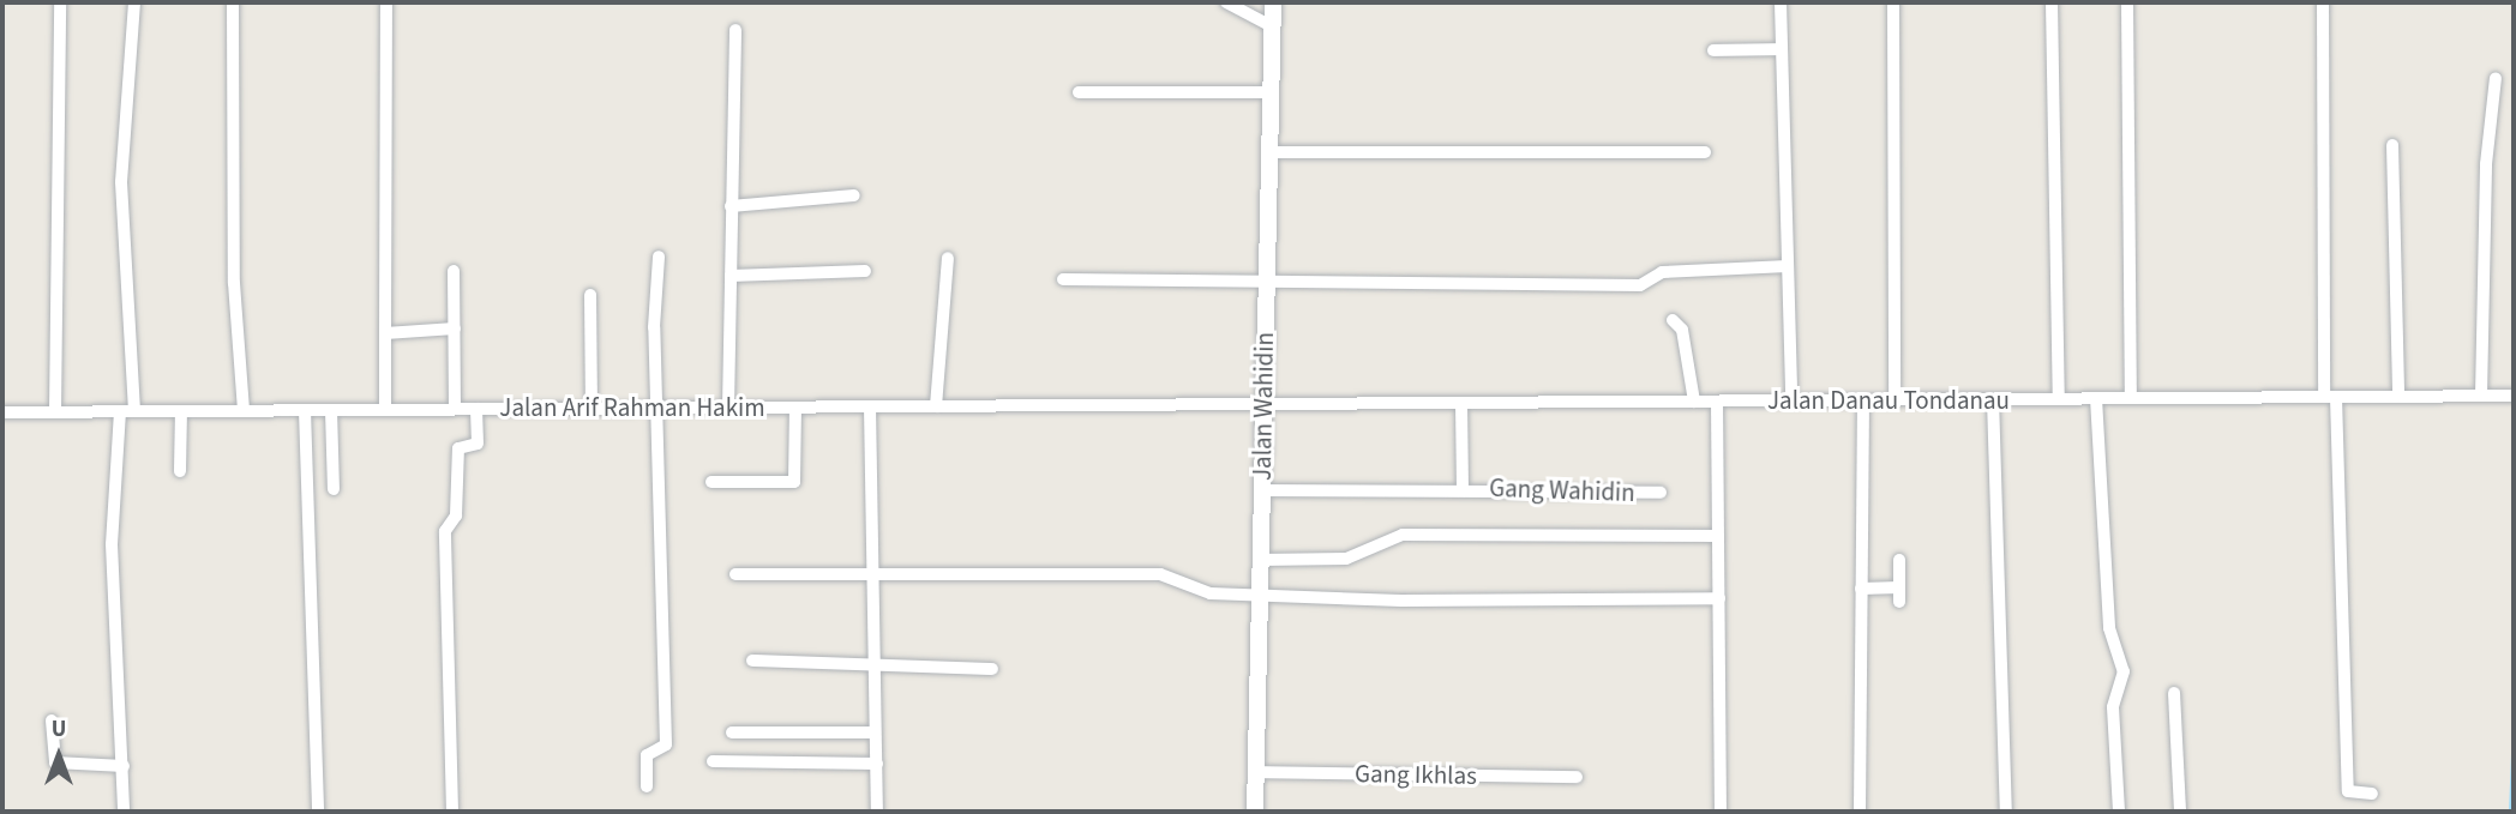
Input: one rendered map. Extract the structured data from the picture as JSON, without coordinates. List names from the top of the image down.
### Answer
{
  "streets": {
    "street": [
      "Jalan Danau Tondanau",
      "Jalan Wahidin",
      "Jalan Arif Rahman Hakim",
      "Gang Wahidin",
      "Gang Ikhlas"
    ]
  },
  "crossings": [
    ["Jalan Danau Tondanau", "Jalan Wahidin"],
    ["Jalan Danau Tondanau", "Jalan Arif Rahman Hakim"],
    ["Jalan Danau Tondanau", "Gang Wahidin"],
    ["Jalan Wahidin", "Jalan Arif Rahman Hakim"],
    ["Jalan Wahidin", "Gang Wahidin"],
    ["Jalan Wahidin", "Gang Ikhlas"]
  ],
  "north": "top"
}
